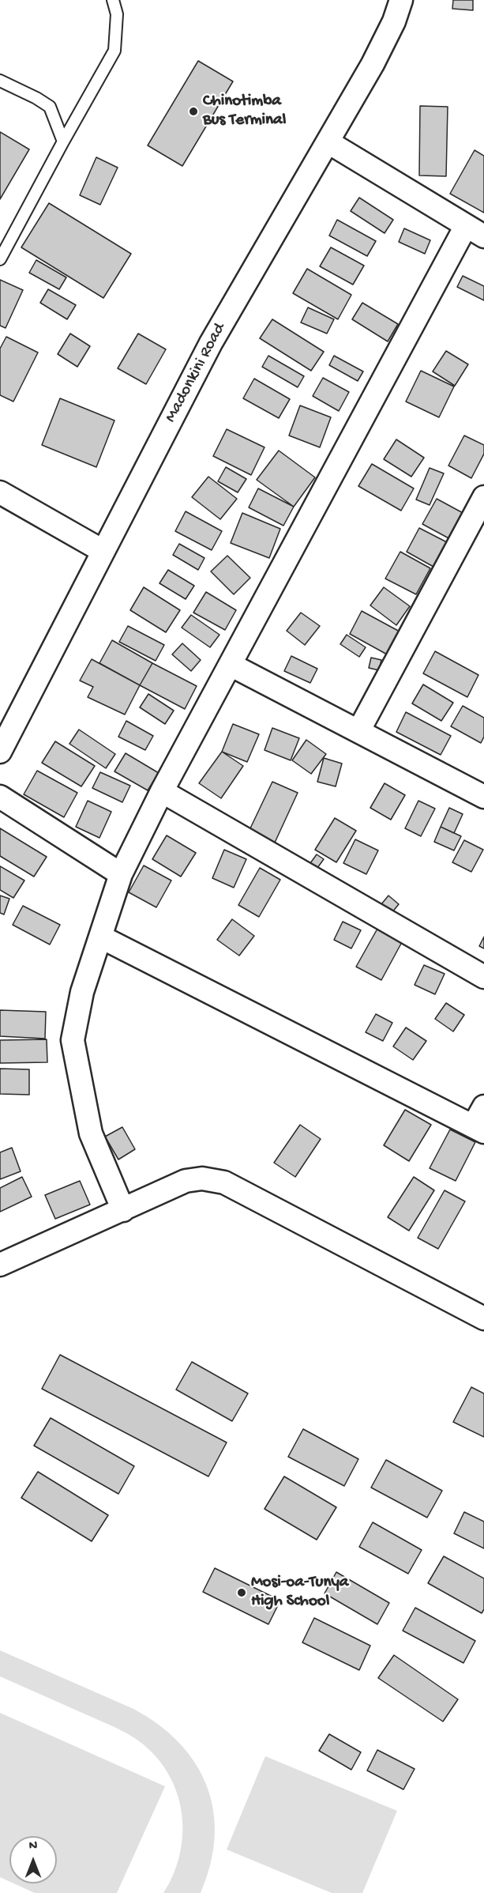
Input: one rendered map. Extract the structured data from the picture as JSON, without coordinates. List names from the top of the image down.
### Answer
{
  "streets": {
    "street": ["Madonkini Road"]
  },
  "places": ["Chinotimba Bus Terminal", "Mosi-oa-Tunya High School"],
  "north": "top"
}
